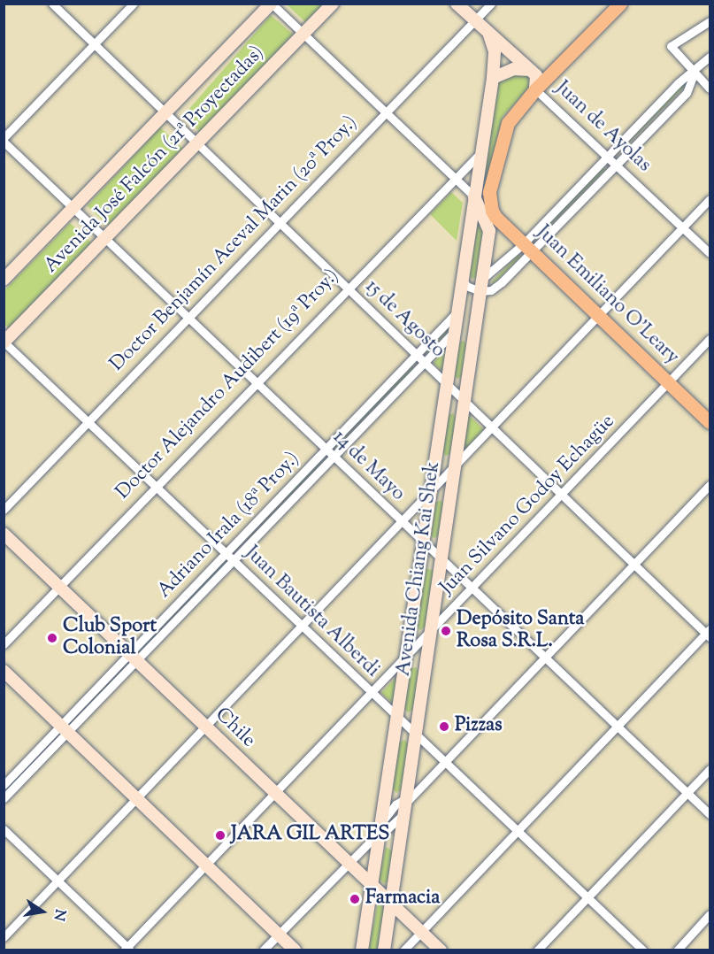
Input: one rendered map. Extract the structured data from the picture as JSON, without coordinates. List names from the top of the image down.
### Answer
{
  "streets": {
    "main road": ["Juan Emiliano O'Leary"],
    "street": [
      "Juan de Ayolas",
      "Avenida José Falcón (21ª Proyectadas)",
      "Doctor Benjamín Aceval Marin (20ª Proy.)",
      "15 de Agosto",
      "Doctor Alejandro Audibert (19ª Proy.)",
      "14 de Mayo",
      "Juan Silvano Godoy Echagüe",
      "Adriano Irala (18ª Proy.)",
      "Avenida Chiang Kai Shek",
      "Juan Bautista Alberdi",
      "Chile"
    ]
  },
  "crossings": [
    ["Juan de Ayolas", "Juan Emiliano O'Leary"],
    ["Avenida José Falcón (21ª Proyectadas)", "15 de Agosto"],
    ["Avenida José Falcón (21ª Proyectadas)", "14 de Mayo"],
    ["Avenida José Falcón (21ª Proyectadas)", "Juan Bautista Alberdi"],
    ["Doctor Benjamín Aceval Marin (20ª Proy.)", "15 de Agosto"],
    ["Doctor Benjamín Aceval Marin (20ª Proy.)", "14 de Mayo"],
    ["Doctor Benjamín Aceval Marin (20ª Proy.)", "Juan Bautista Alberdi"],
    ["Juan Emiliano O'Leary", "Juan Silvano Godoy Echagüe"],
    ["15 de Agosto", "Doctor Alejandro Audibert (19ª Proy.)"],
    ["15 de Agosto", "Juan Silvano Godoy Echagüe"],
    ["15 de Agosto", "Adriano Irala (18ª Proy.)"],
    ["15 de Agosto", "Avenida Chiang Kai Shek"],
    ["Doctor Alejandro Audibert (19ª Proy.)", "14 de Mayo"],
    ["Doctor Alejandro Audibert (19ª Proy.)", "Avenida Chiang Kai Shek"],
    ["Doctor Alejandro Audibert (19ª Proy.)", "Juan Bautista Alberdi"],
    ["Doctor Alejandro Audibert (19ª Proy.)", "Chile"],
    ["14 de Mayo", "Juan Silvano Godoy Echagüe"],
    ["14 de Mayo", "Adriano Irala (18ª Proy.)"],
    ["14 de Mayo", "Avenida Chiang Kai Shek"],
    ["Juan Silvano Godoy Echagüe", "Avenida Chiang Kai Shek"],
    ["Juan Silvano Godoy Echagüe", "Juan Bautista Alberdi"],
    ["Juan Silvano Godoy Echagüe", "Chile"],
    ["Adriano Irala (18ª Proy.)", "Avenida Chiang Kai Shek"],
    ["Adriano Irala (18ª Proy.)", "Juan Bautista Alberdi"],
    ["Adriano Irala (18ª Proy.)", "Chile"],
    ["Avenida Chiang Kai Shek", "Juan Bautista Alberdi"],
    ["Avenida Chiang Kai Shek", "Chile"]
  ],
  "places": [
    "Depósito Santa Rosa S.R.L.",
    "Club Sport Colonial",
    "Pizzas",
    "JARA GIL ARTES",
    "Farmacia"
  ],
  "north": "right"
}
